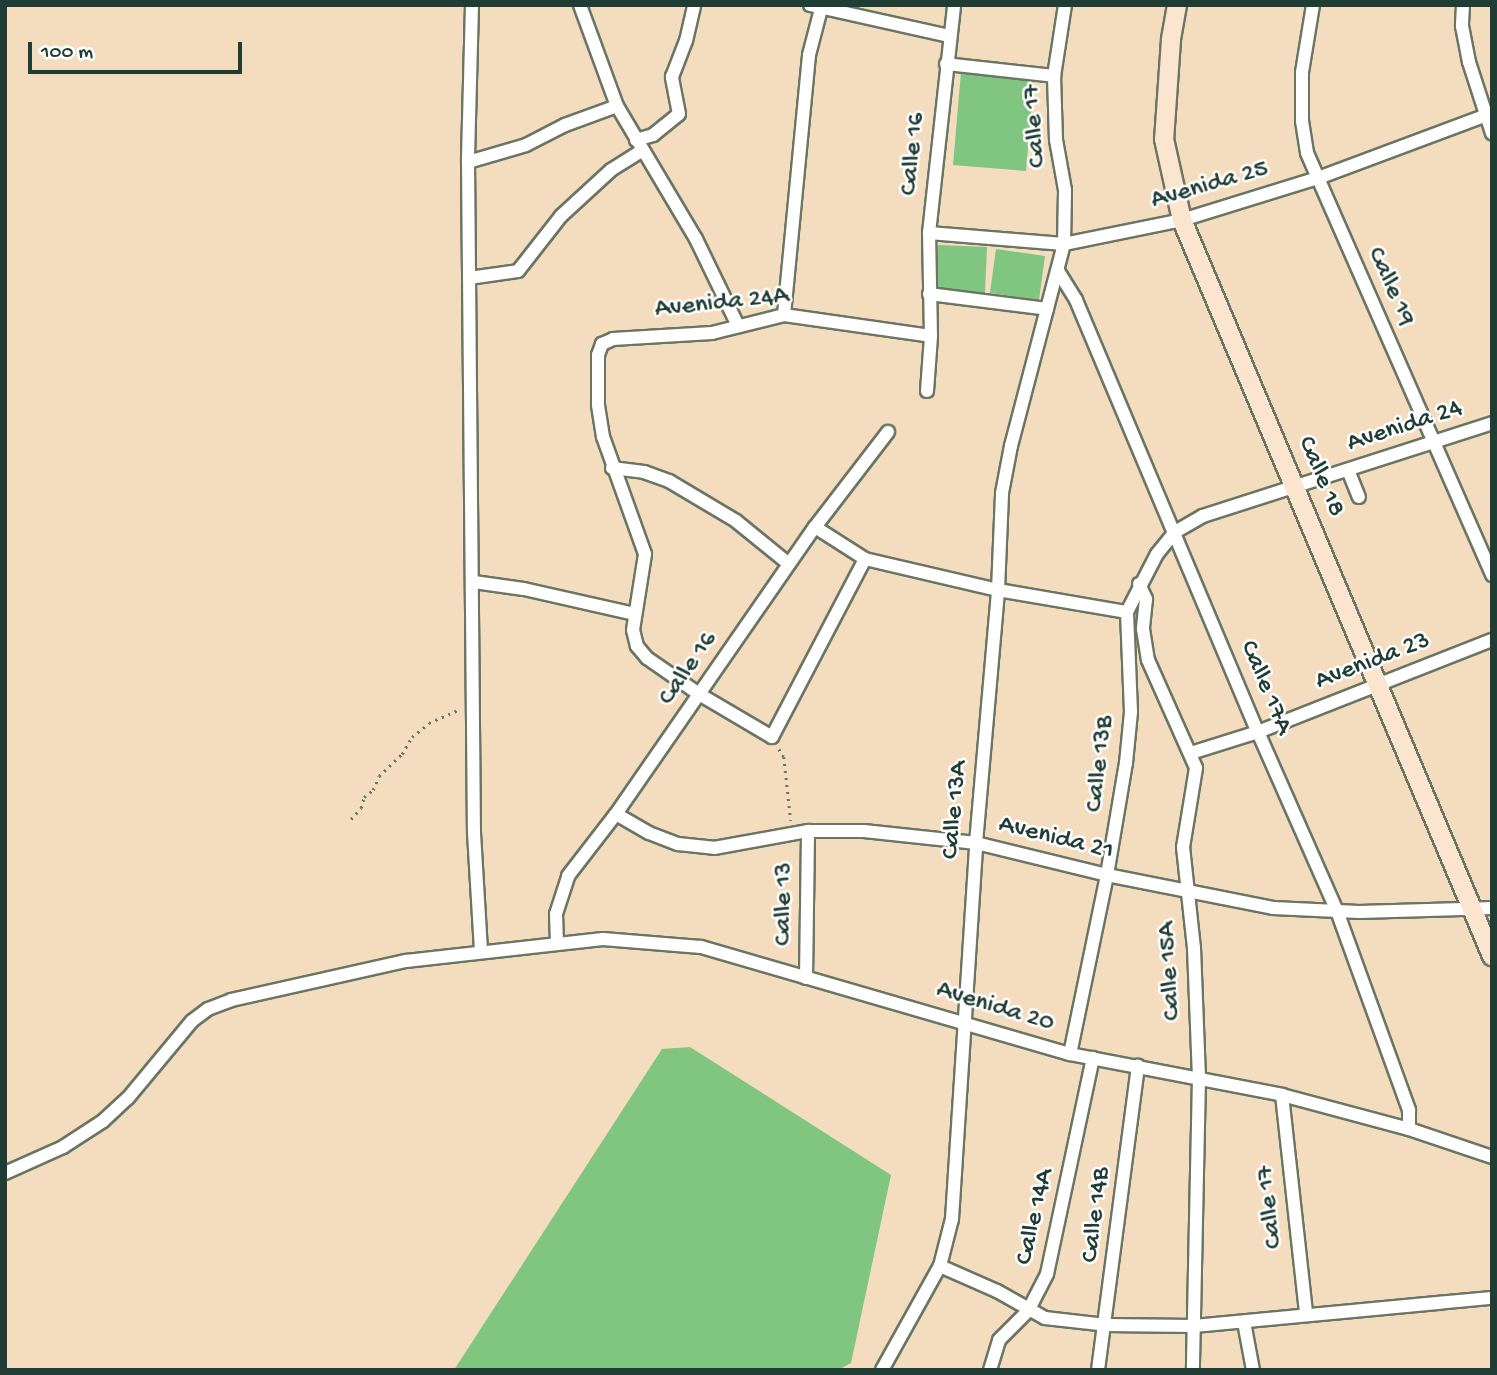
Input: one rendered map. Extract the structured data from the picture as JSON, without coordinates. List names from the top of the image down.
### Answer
{
  "streets": {
    "street": [
      "Calle 17",
      "Calle 16",
      "Avenida 25",
      "Calle 19",
      "Avenida 24A",
      "Avenida 24",
      "Calle 18",
      "Avenida 23",
      "Calle 17A",
      "Calle 13B",
      "Calle 13A",
      "Avenida 21",
      "Calle 13",
      "Calle 15A",
      "Avenida 20",
      "Calle 14B",
      "Calle 14A"
    ]
  },
  "crossings": [
    ["Calle 17", "Avenida 25"],
    ["Calle 17", "Calle 13A"],
    ["Calle 17", "Avenida 20"],
    ["Calle 16", "Avenida 25"],
    ["Calle 16", "Avenida 24A"],
    ["Calle 16", "Avenida 21"],
    ["Calle 16", "Avenida 20"],
    ["Avenida 25", "Calle 19"],
    ["Avenida 25", "Calle 18"],
    ["Avenida 25", "Calle 13A"],
    ["Calle 19", "Avenida 24"],
    ["Avenida 24", "Calle 18"],
    ["Avenida 24", "Calle 17A"],
    ["Avenida 24", "Calle 13B"],
    ["Calle 18", "Avenida 23"],
    ["Calle 18", "Avenida 21"],
    ["Avenida 23", "Calle 17A"],
    ["Avenida 23", "Calle 15A"],
    ["Calle 17A", "Calle 13B"],
    ["Calle 17A", "Calle 13A"],
    ["Calle 17A", "Avenida 21"],
    ["Calle 17A", "Avenida 20"],
    ["Calle 13B", "Avenida 21"],
    ["Calle 13B", "Calle 15A"],
    ["Calle 13B", "Avenida 20"],
    ["Calle 13A", "Avenida 21"],
    ["Calle 13A", "Avenida 20"],
    ["Avenida 21", "Calle 13"],
    ["Avenida 21", "Calle 15A"],
    ["Calle 13", "Avenida 20"],
    ["Calle 15A", "Avenida 20"],
    ["Avenida 20", "Calle 14B"],
    ["Avenida 20", "Calle 14A"]
  ],
  "scale_bar": "100 m"
}
